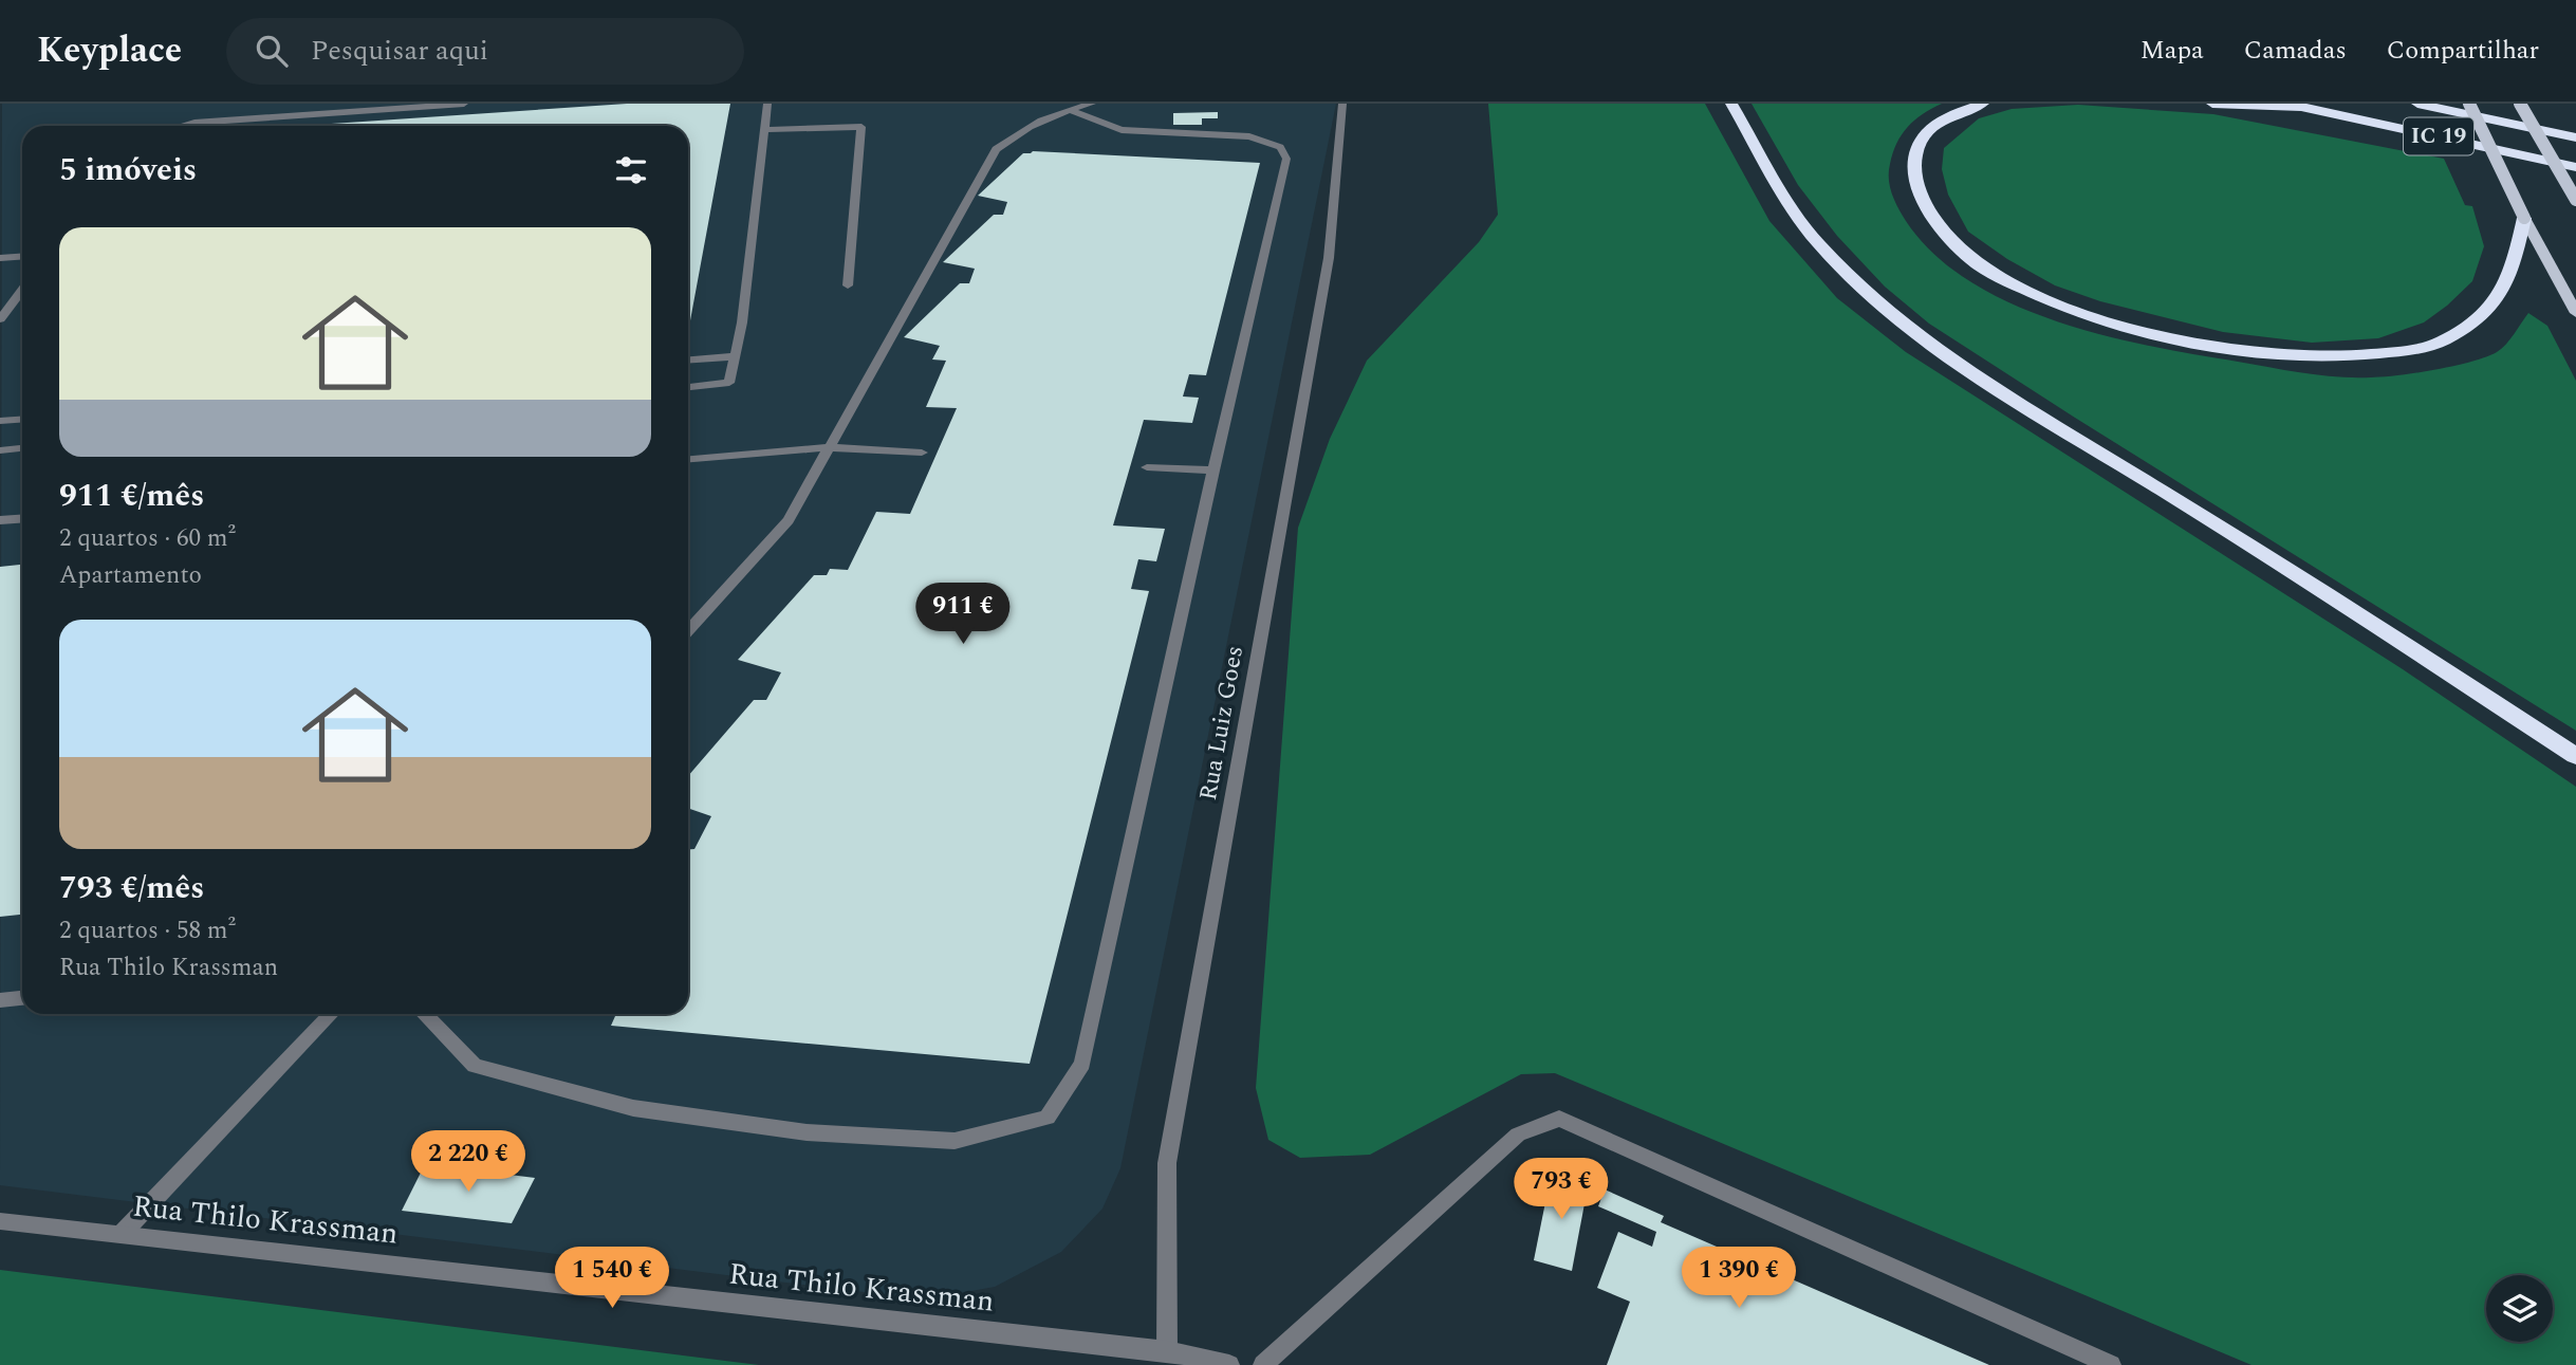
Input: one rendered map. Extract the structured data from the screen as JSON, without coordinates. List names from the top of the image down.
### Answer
{
  "streets": {
    "highway": ["IC 19"],
    "street": ["Rua Luiz Goes", "Rua Thilo Krassman"]
  },
  "crossings": [
    ["Rua Luiz Goes", "Rua Thilo Krassman"]
  ],
  "page": {
    "header": "Keyplace",
    "search": "Pesquisar aqui",
    "nav": ["Mapa", "Camadas", "Compartilhar"],
    "heading": "5 imóveis",
    "list": [
      {
        "name": "911 €/mês",
        "note": "2 quartos · 60 m² · Apartamento"
      },
      {
        "name": "793 €/mês",
        "note": "2 quartos · 58 m² · Rua Thilo Krassman"
      }
    ],
    "price": [
      "911 €",
      "2 220 €",
      "793 €",
      "1 540 €",
      "1 390 €"
    ]
  }
}
